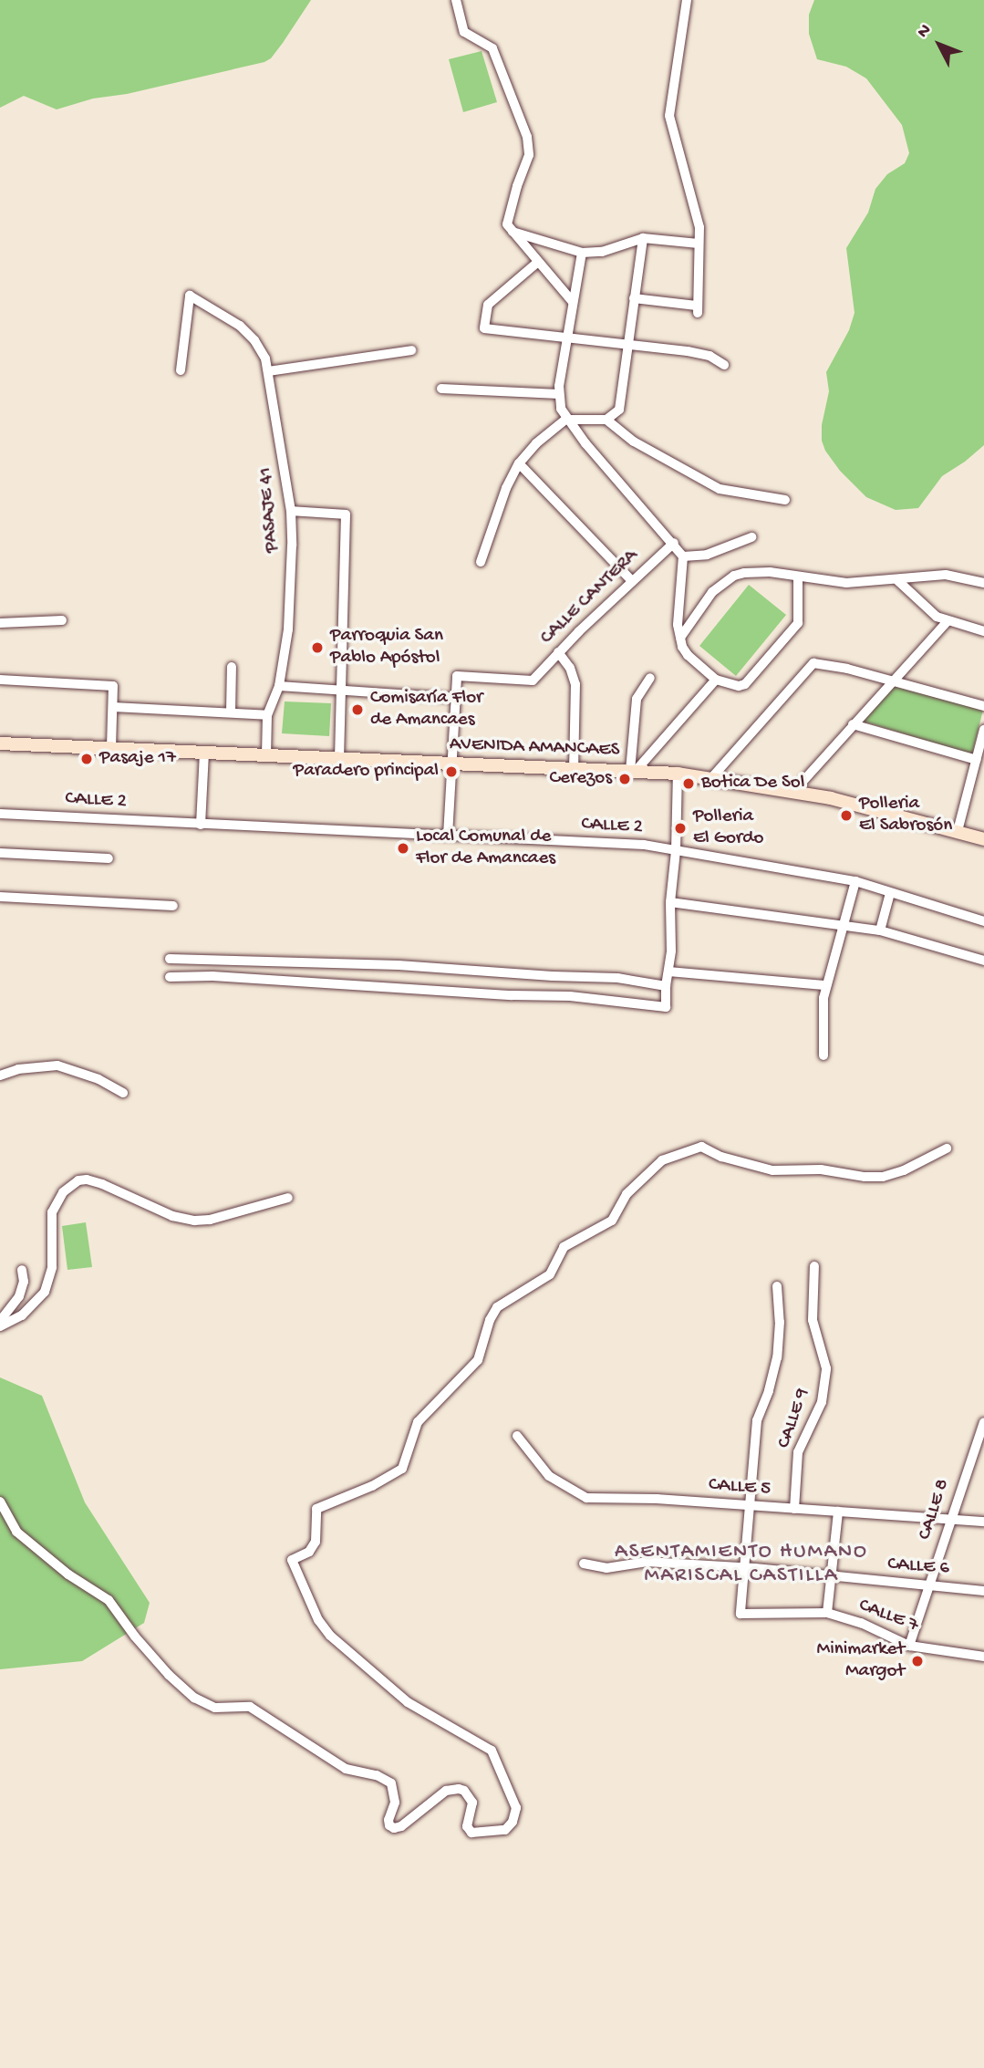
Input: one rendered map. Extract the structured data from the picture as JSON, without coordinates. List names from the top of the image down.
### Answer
{
  "streets": {
    "street": [
      "PASAJE 41",
      "CALLE CANTERA",
      "AVENIDA AMANCAES",
      "CALLE 2",
      "CALLE 9",
      "CALLE 5",
      "CALLE 8",
      "CALLE 6",
      "CALLE 7"
    ]
  },
  "crossings": [
    ["PASAJE 41", "AVENIDA AMANCAES"],
    ["CALLE 9", "CALLE 5"],
    ["CALLE 5", "CALLE 8"],
    ["CALLE 8", "CALLE 6"],
    ["CALLE 8", "CALLE 7"],
    ["CALLE 6", "CALLE 7"]
  ],
  "districts": ["ASENTAMIENTO HUMANO MARISCAL CASTILLA"],
  "places": [
    "Parroquia San Pablo Apóstol",
    "Comisaría Flor de Amancaes",
    "Pasaje 17",
    "Paradero principal",
    "Cerezos",
    "Botica De Sol",
    "Polleria El Sabrosón",
    "Polleria El Gordo",
    "Local Comunal de Flor de Amancaes",
    "Minimarket Margot"
  ],
  "north": "top left"
}
